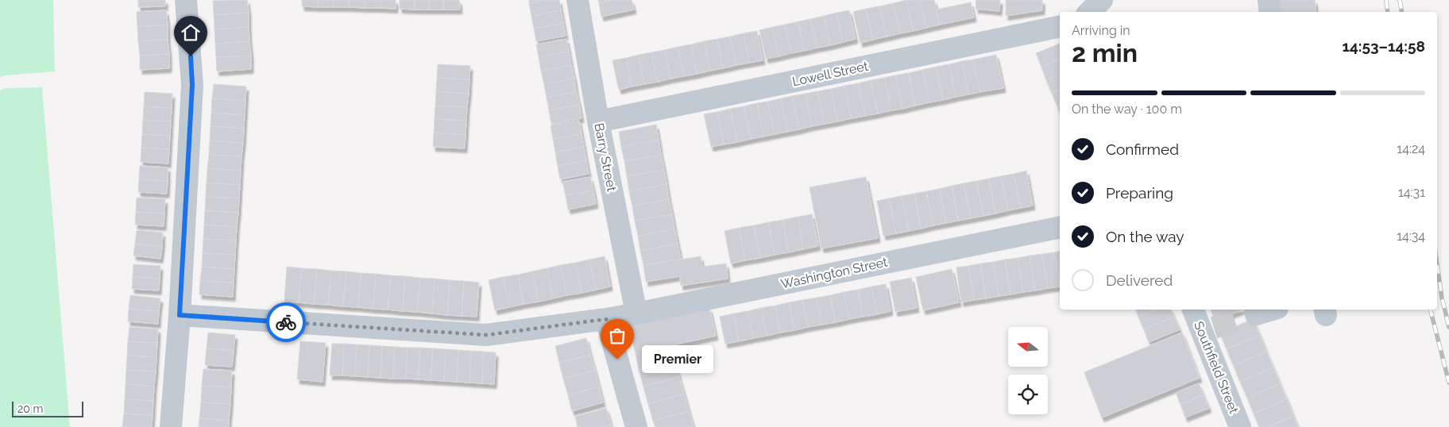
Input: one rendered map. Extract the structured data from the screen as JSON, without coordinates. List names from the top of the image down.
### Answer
{
  "streets": {
    "street": [
      "Lowell Street",
      "Barry Street",
      "Washington Street",
      "Southfield Street"
    ]
  },
  "crossings": [
    ["Lowell Street", "Barry Street"],
    ["Barry Street", "Washington Street"]
  ],
  "places": ["Premier"],
  "scale_bar": "20 m",
  "north": "left",
  "page": {
    "heading": ["2 min", "Arriving in", "14:53–14:58"],
    "bar": "On the way · 100 m",
    "list": [
      ["Confirmed", "14:24"],
      ["Preparing", "14:31"],
      ["On the way", "14:34"],
      "Delivered"
    ],
    "bubble": "Premier",
    "scale": "20 m"
  }
}
